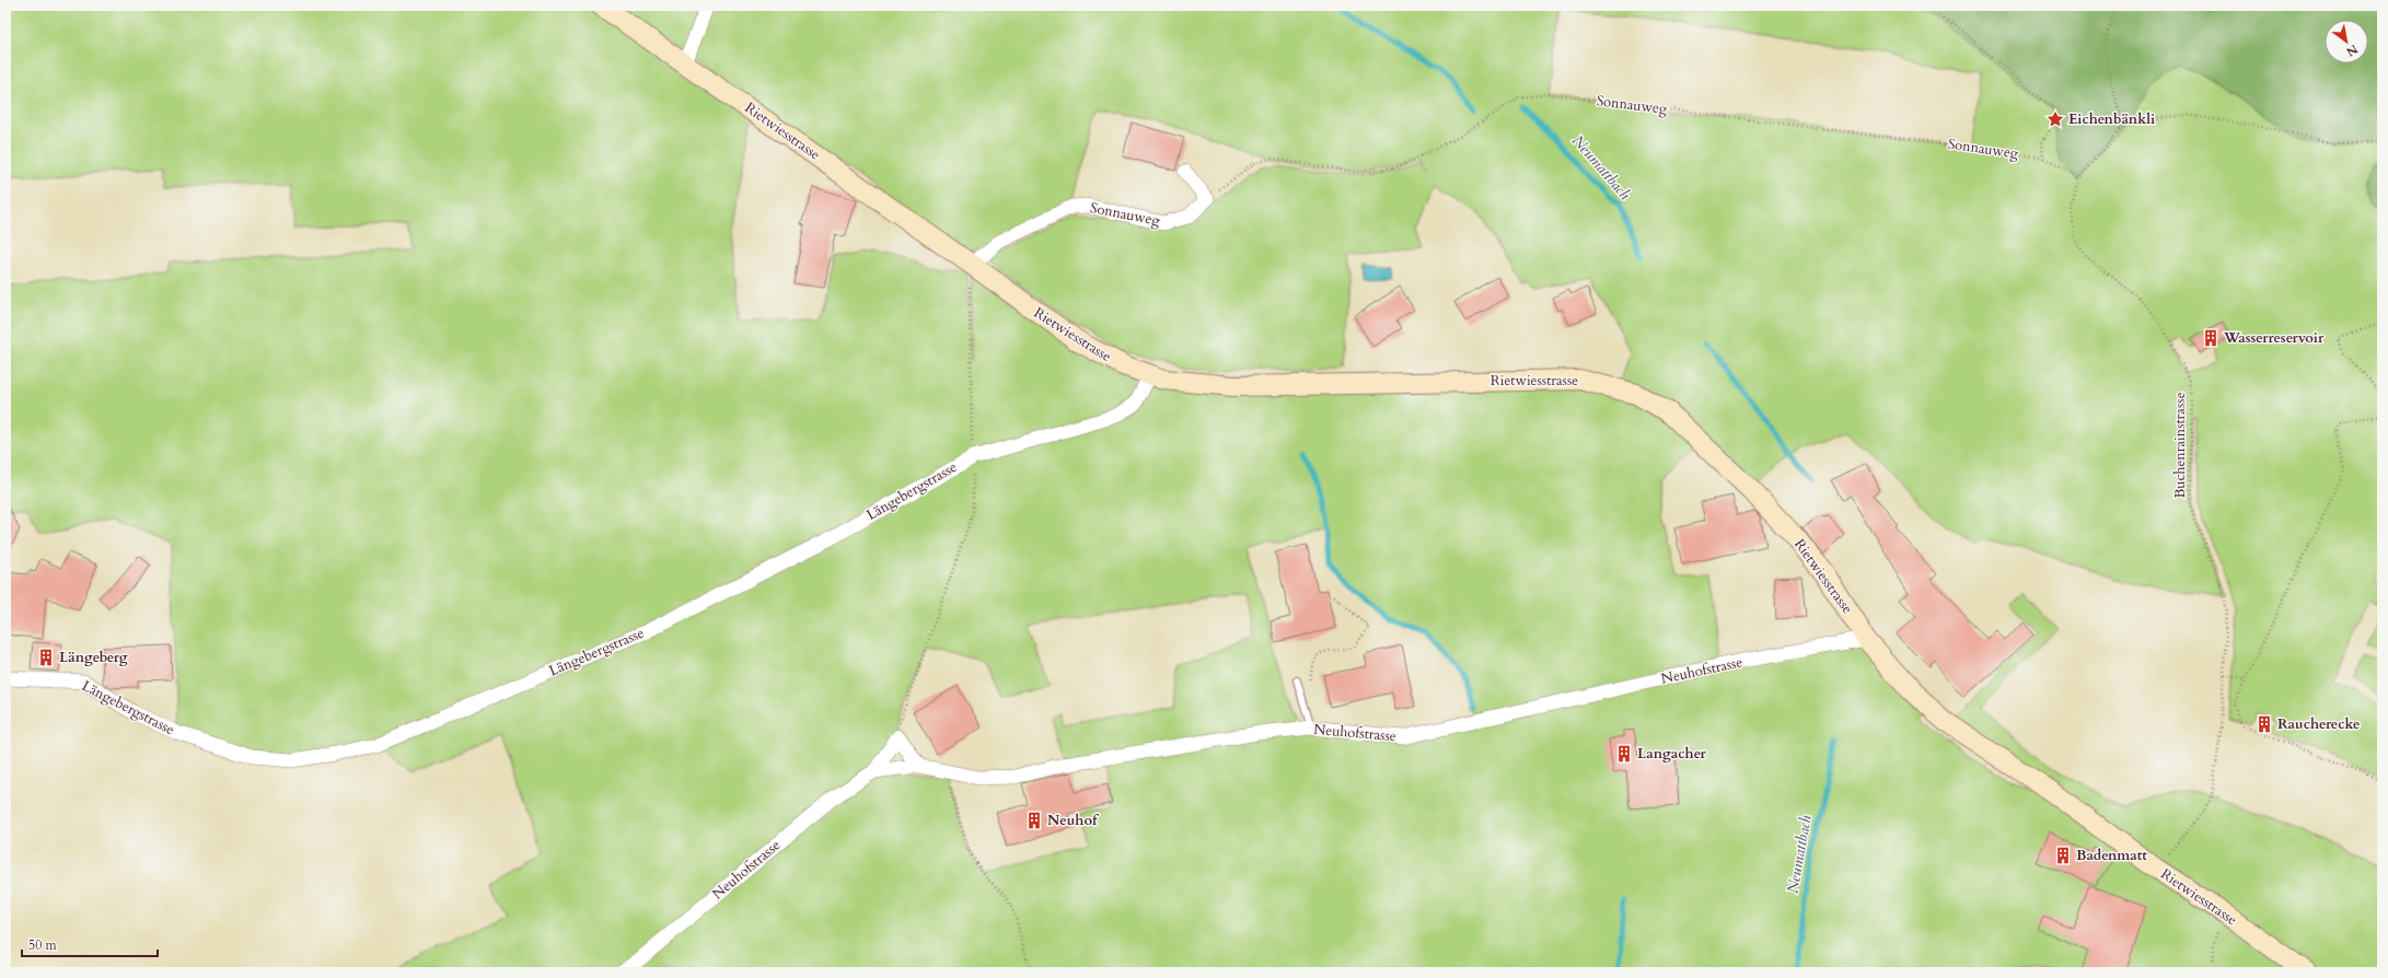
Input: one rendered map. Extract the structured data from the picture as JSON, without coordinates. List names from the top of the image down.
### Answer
{
  "streets": {
    "main road": ["Rietwiesstrasse"],
    "street": ["Sonnauweg", "Längebergstrasse", "Neuhofstrasse"],
    "path": ["Buchenrainstrasse"]
  },
  "crossings": [
    ["Sonnauweg", "Rietwiesstrasse"],
    ["Sonnauweg", "Buchenrainstrasse"],
    ["Rietwiesstrasse", "Buchenrainstrasse"],
    ["Rietwiesstrasse", "Längebergstrasse"],
    ["Rietwiesstrasse", "Neuhofstrasse"]
  ],
  "water": ["Neumattbach"],
  "places": {
    "place": ["Eichenbänkli"],
    "building": [
      "Wasserreservoir",
      "Längeberg",
      "Raucherecke",
      "Langacher",
      "Neuhof",
      "Badenmatt"
    ]
  },
  "scale_bar": "50 m",
  "north": "bottom right"
}
